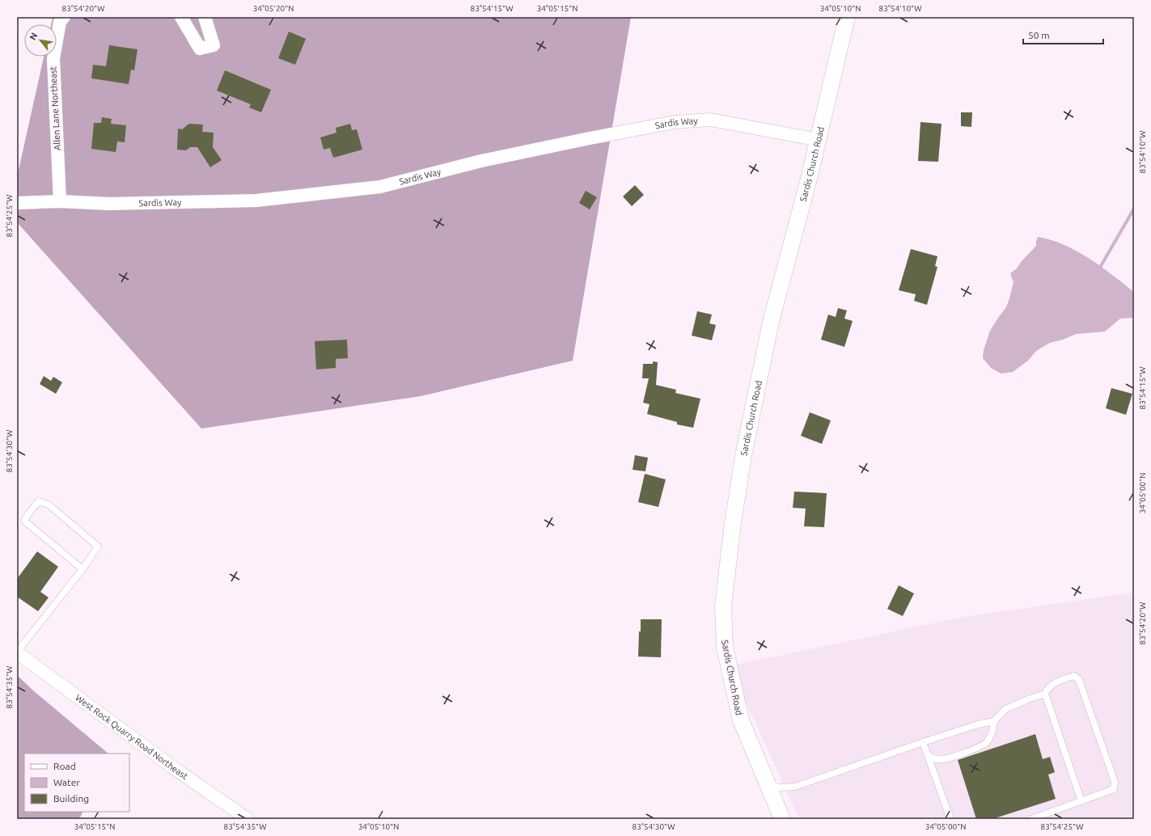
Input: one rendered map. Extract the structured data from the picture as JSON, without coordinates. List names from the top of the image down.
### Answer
{
  "streets": {
    "street": [
      "Allen Lane Northeast",
      "Sardis Way",
      "Sardis Church Road",
      "West Rock Quarry Road Northeast"
    ]
  },
  "crossings": [
    ["Allen Lane Northeast", "Sardis Way"],
    ["Sardis Way", "Sardis Church Road"]
  ],
  "legend": ["Road", "Water", "Building"],
  "scale_bar": "50 m",
  "north": "top left",
  "coordinates": [
    "83°54'20\"W",
    "34°05'20\"N",
    "83°54'15\"W",
    "34°05'15\"N",
    "34°05'10\"N",
    "83°54'10\"W",
    "83°54'25\"W",
    "83°54'30\"W",
    "34°05'00\"N",
    "83°54'35\"W"
  ]
}
